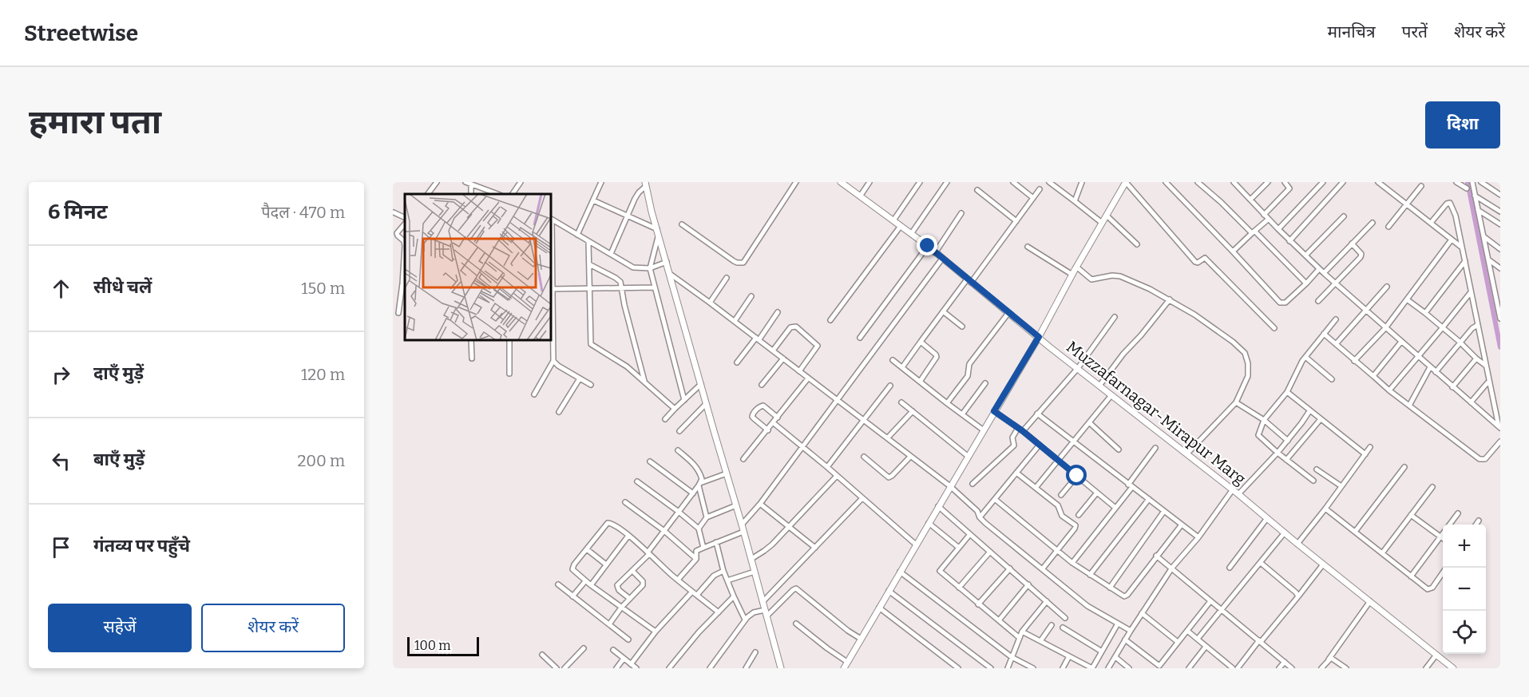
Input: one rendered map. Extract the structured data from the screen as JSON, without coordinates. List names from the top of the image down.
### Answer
{
  "streets": {
    "main road": ["Muzzafarnagar-Mirapur Marg"]
  },
  "scale_bar": "100 m",
  "page": {
    "header": "Streetwise",
    "nav": ["मानचित्र", "परतें", "शेयर करें"],
    "buttons": [
      "दिशा",
      ["सहेजें", "शेयर करें"]
    ],
    "title": "हमारा पता",
    "heading": ["6 मिनट", "पैदल · 470 m"],
    "list": [
      ["सीधे चलें", "150 m"],
      ["दाएँ मुड़ें", "120 m"],
      ["बाएँ मुड़ें", "200 m"],
      "गंतव्य पर पहुँचे"
    ],
    "map_buttons": ["+", "−"],
    "scale": "100 m"
  }
}
